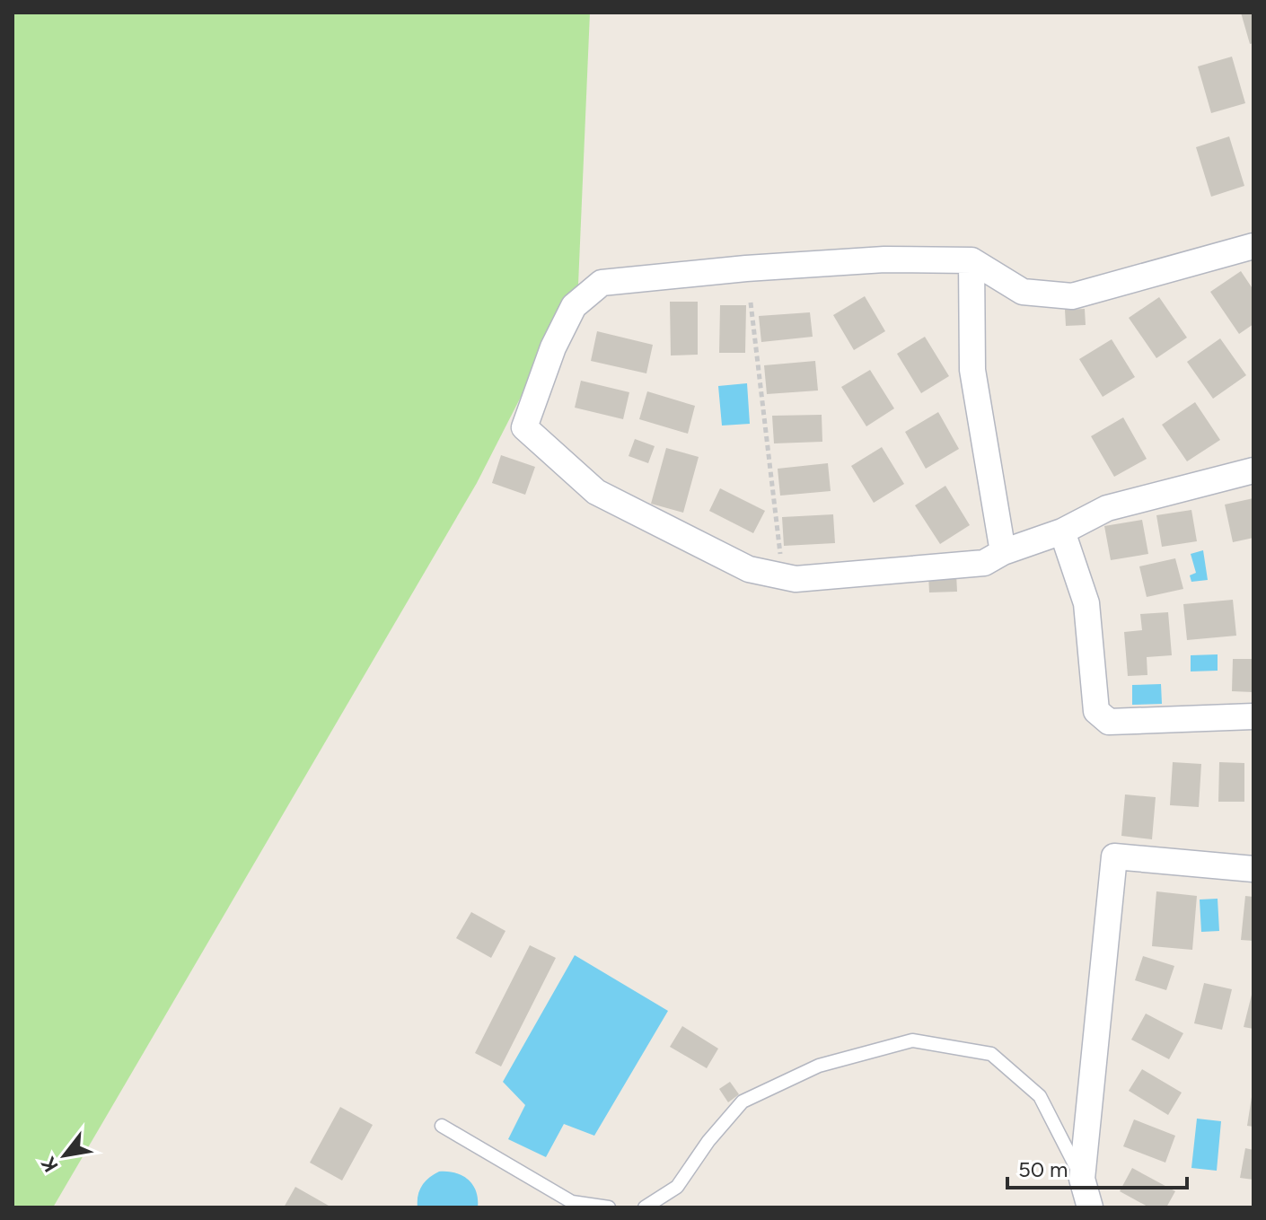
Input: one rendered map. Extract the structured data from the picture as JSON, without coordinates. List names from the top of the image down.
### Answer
{
  "scale_bar": "50 m",
  "north": "bottom left"
}
